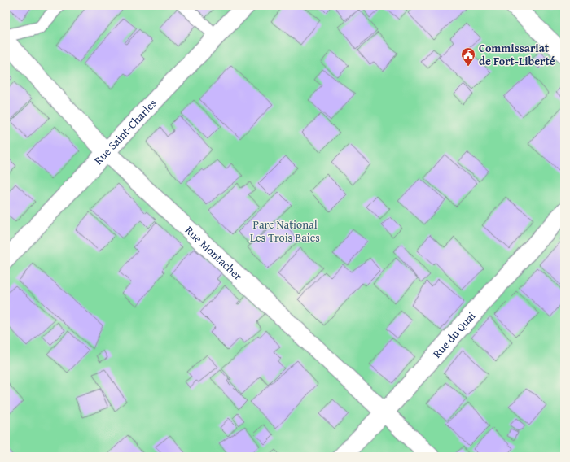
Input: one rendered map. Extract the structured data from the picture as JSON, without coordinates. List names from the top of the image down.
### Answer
{
  "streets": {
    "street": ["Rue Saint-Charles", "Rue Montacher", "Rue du Quai"]
  },
  "crossings": [
    ["Rue Saint-Charles", "Rue Montacher"],
    ["Rue Montacher", "Rue du Quai"]
  ],
  "parks": ["Parc National Les Trois Baies"],
  "places": {
    "public building": ["Commissariat de Fort-Liberté"]
  }
}
